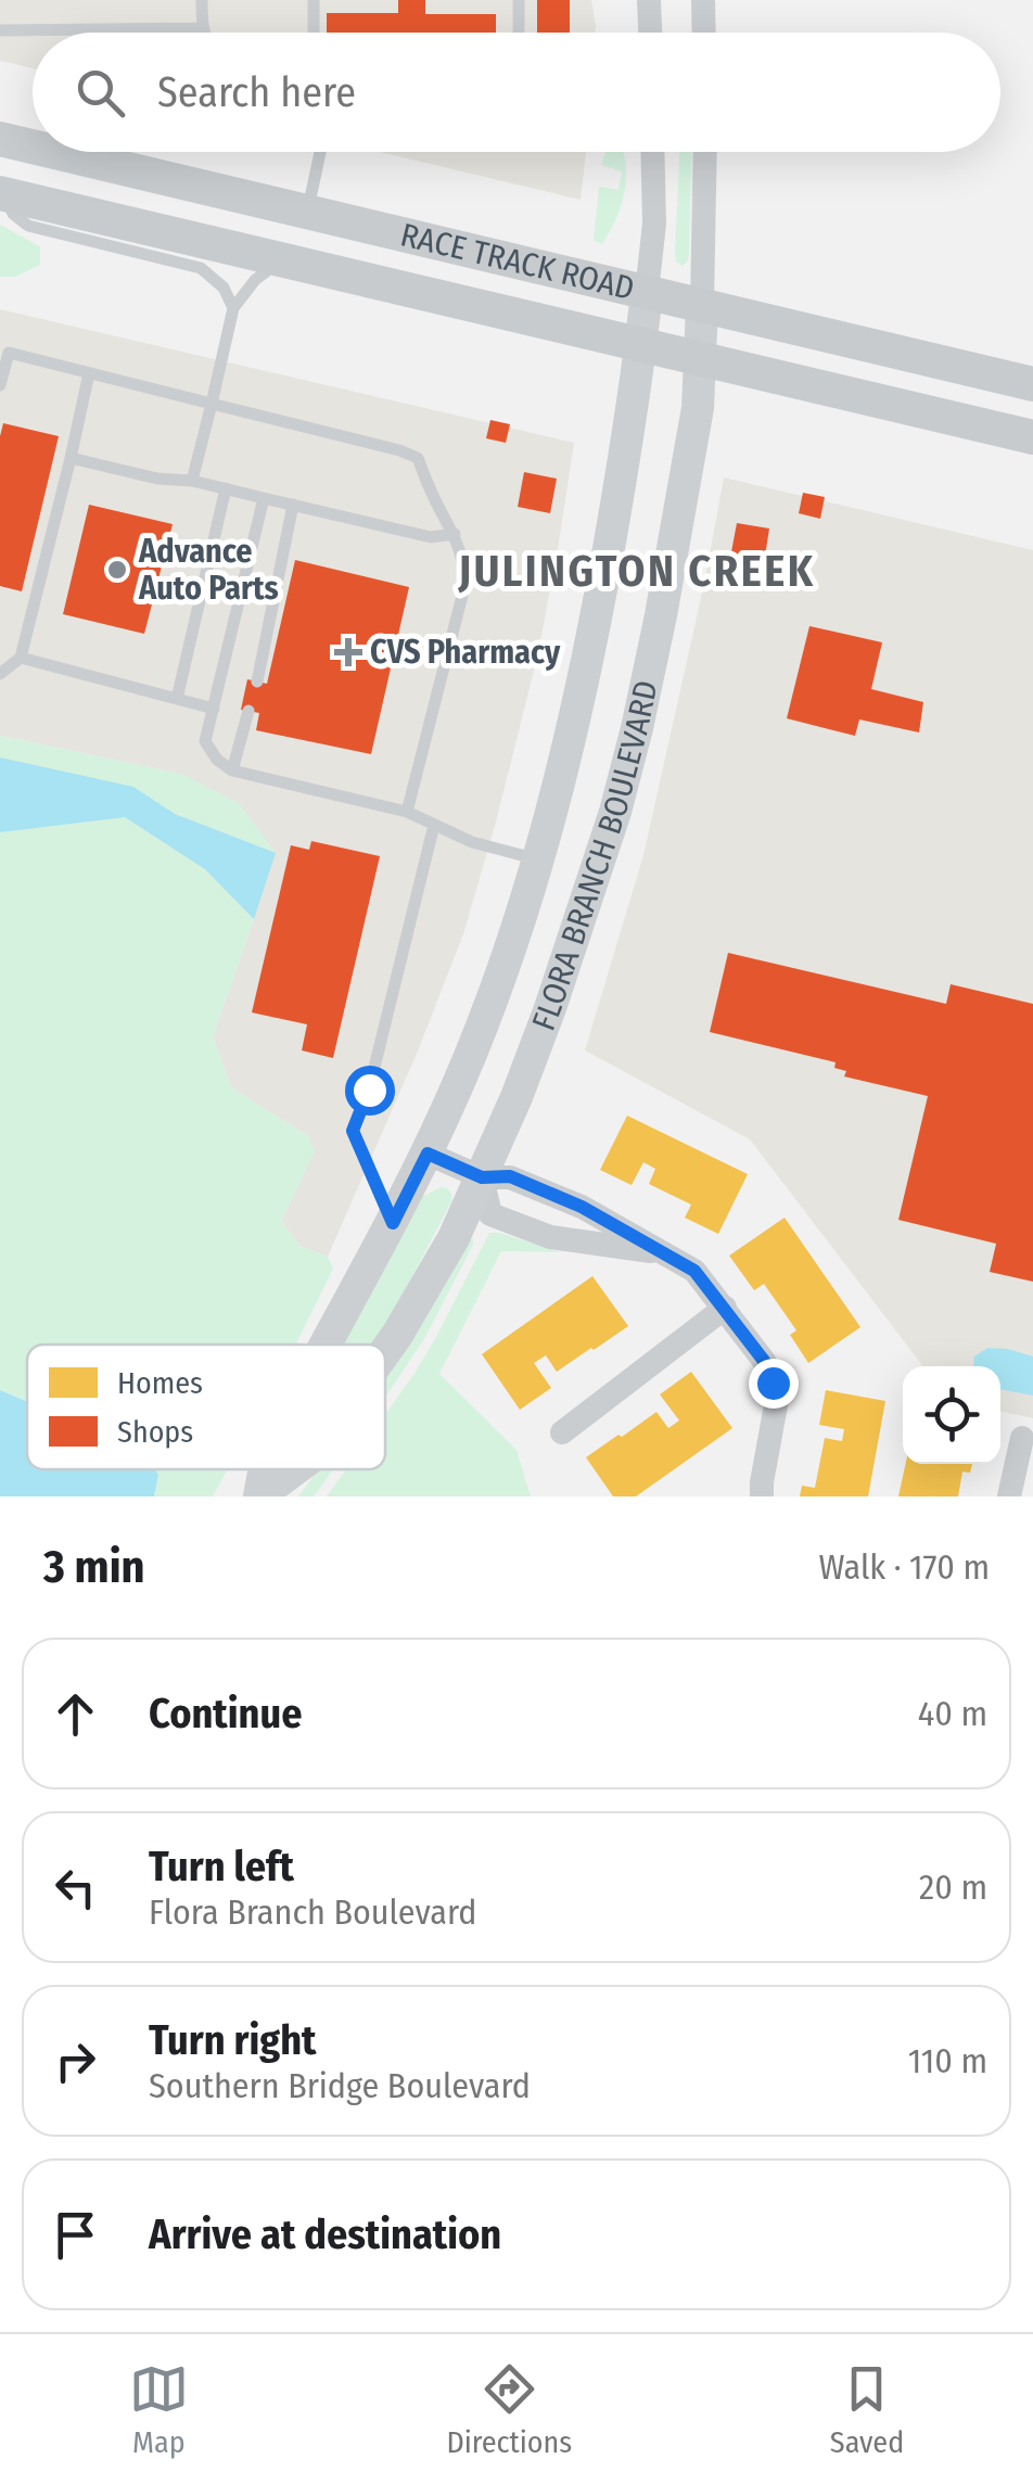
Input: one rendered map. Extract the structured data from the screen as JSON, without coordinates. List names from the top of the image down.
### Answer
{
  "streets": {
    "main road": ["RACE TRACK ROAD"],
    "street": ["FLORA BRANCH BOULEVARD"]
  },
  "crossings": [
    ["RACE TRACK ROAD", "FLORA BRANCH BOULEVARD"]
  ],
  "districts": ["JULINGTON CREEK"],
  "places": {
    "other": ["Advance Auto Parts"],
    "health": ["CVS Pharmacy"]
  },
  "legend": ["Homes", "Shops"],
  "page": {
    "search": "Search here",
    "heading": ["3 min", "Walk · 170 m"],
    "list": [
      ["Continue", "40 m"],
      ["Turn left", "Flora Branch Boulevard", "20 m"],
      ["Turn right", "Southern Bridge Boulevard", "110 m"],
      "Arrive at destination"
    ],
    "nav": ["Map", "Directions", "Saved"]
  }
}
